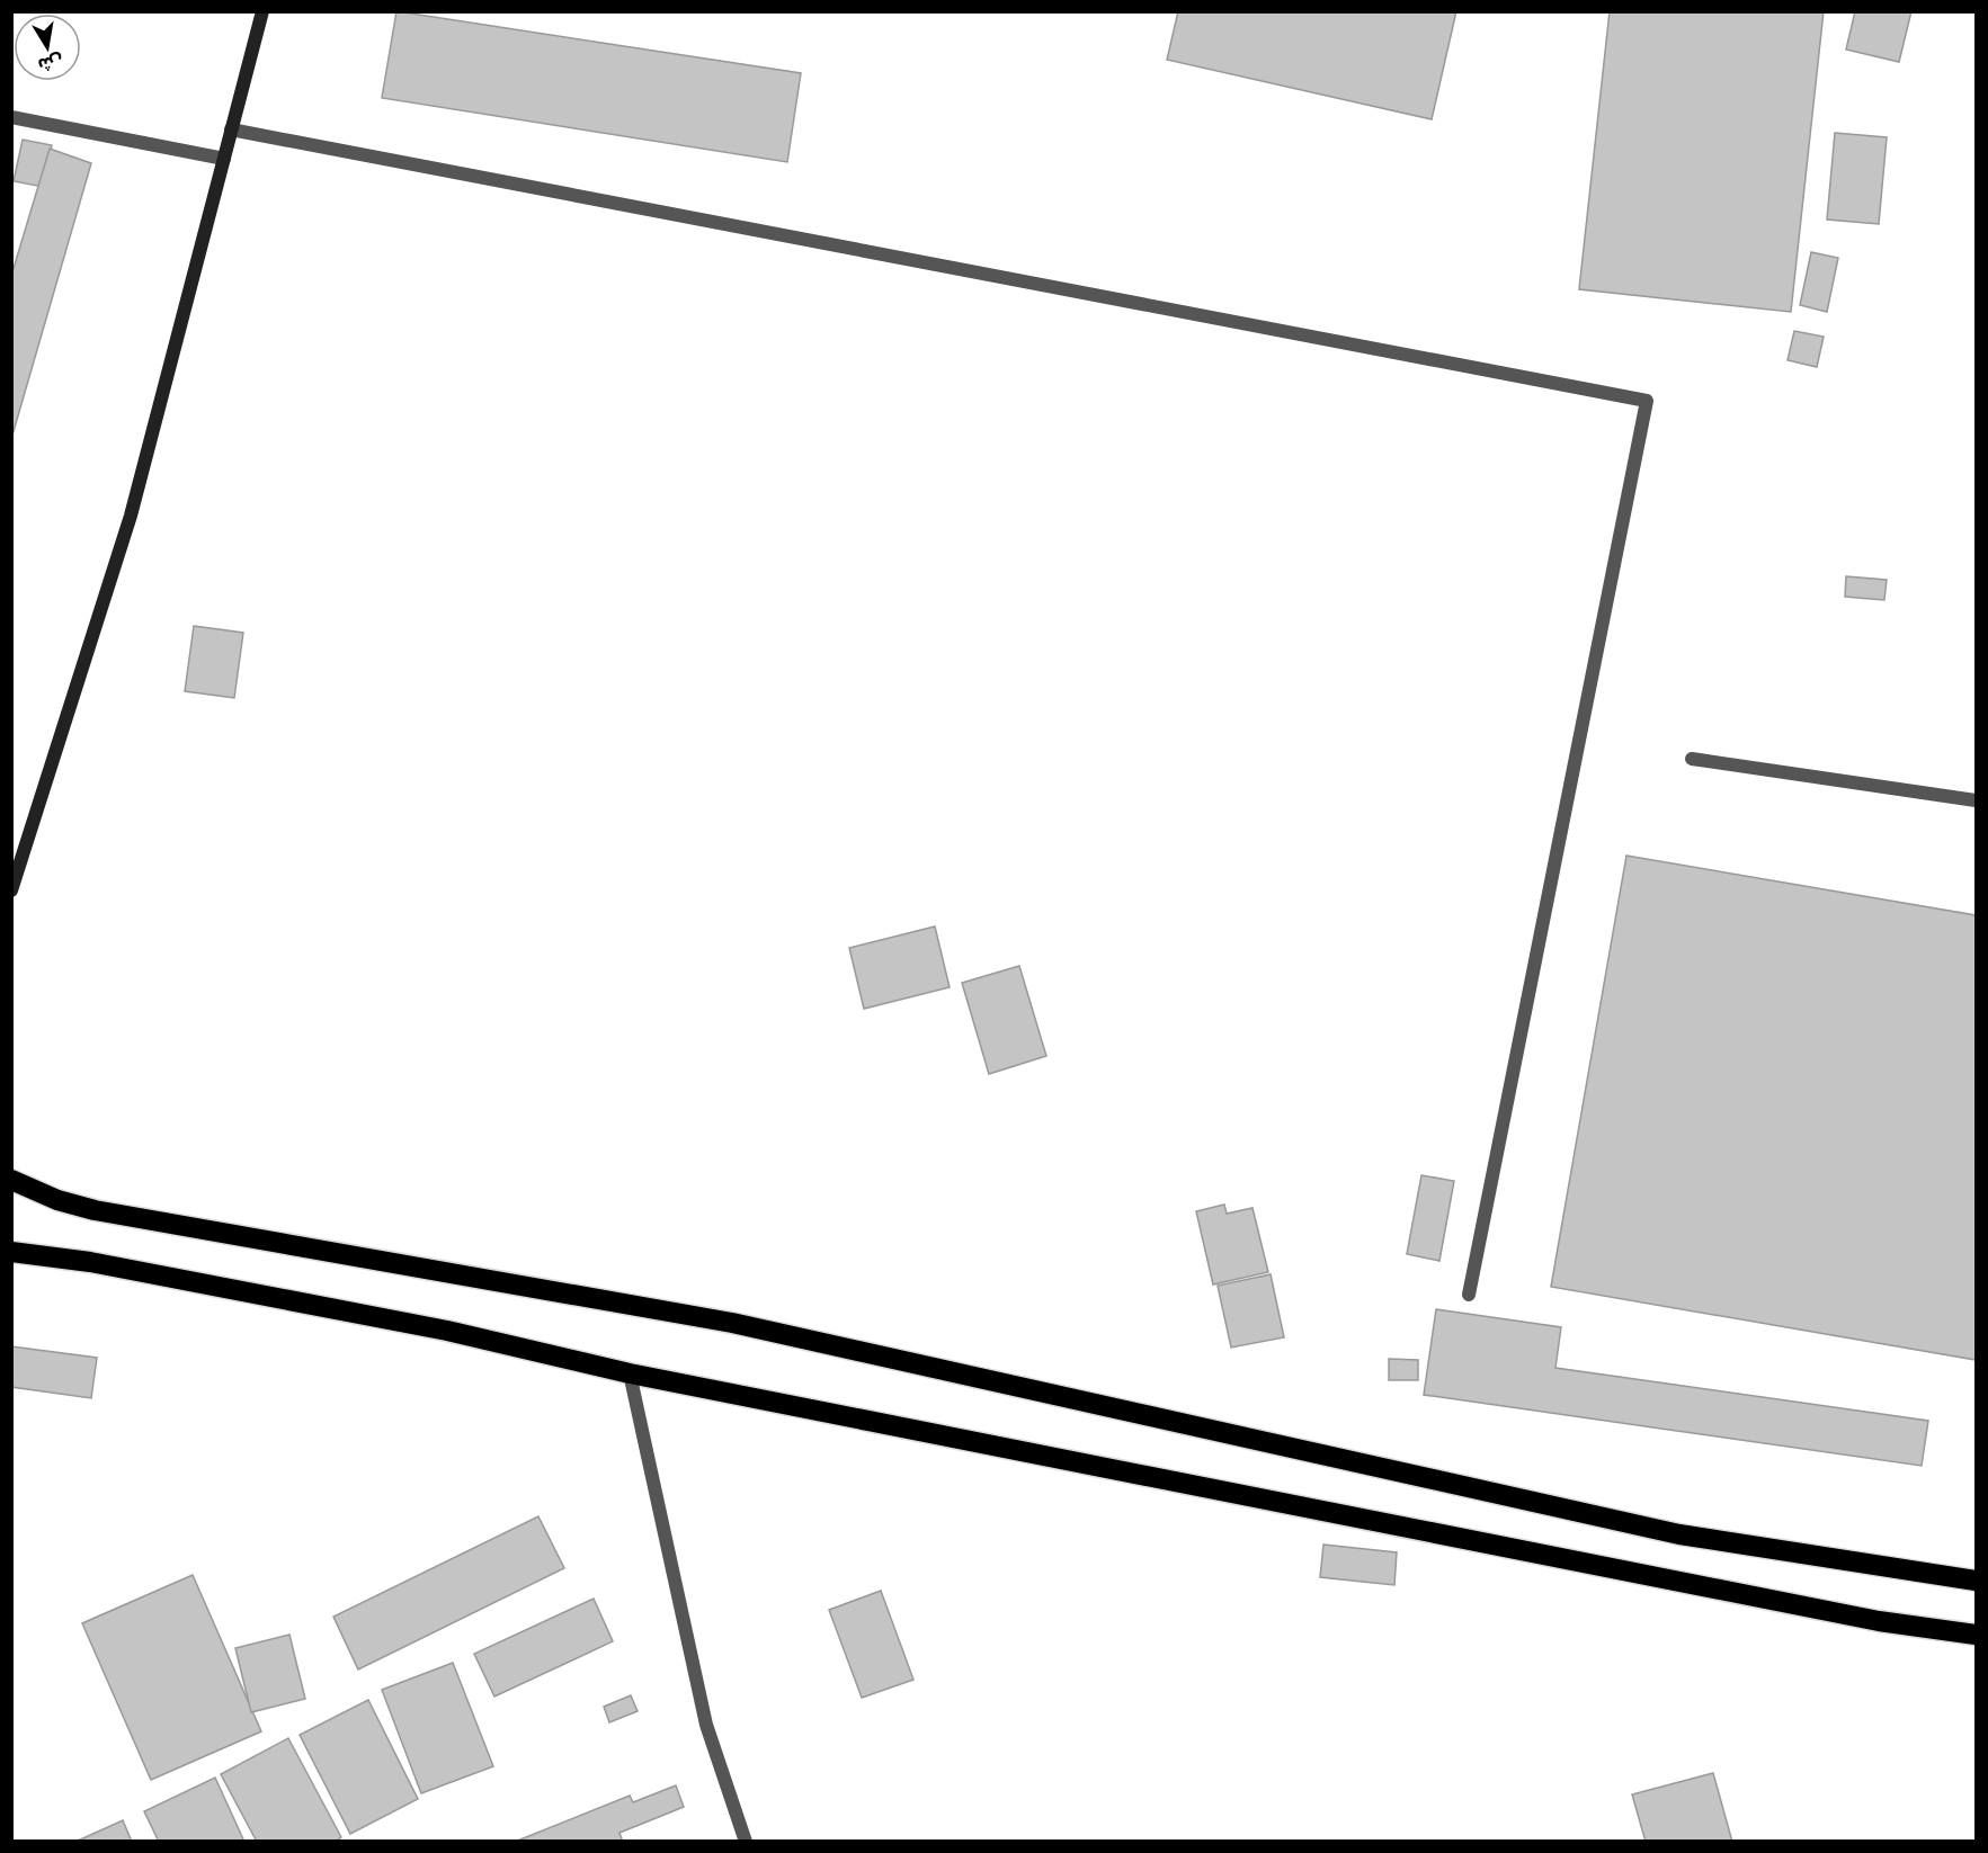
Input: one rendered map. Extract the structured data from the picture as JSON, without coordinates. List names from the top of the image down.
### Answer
{
  "north": "bottom"
}
